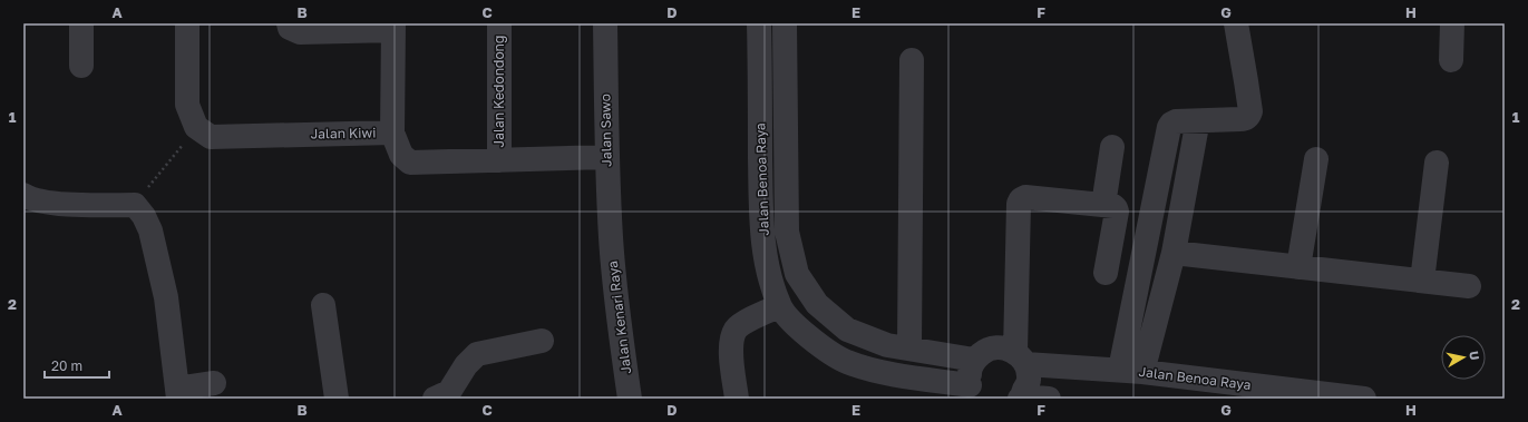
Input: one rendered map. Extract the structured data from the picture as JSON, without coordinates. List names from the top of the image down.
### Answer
{
  "streets": {
    "street": [
      "Jalan Kedondong",
      "Jalan Sawo",
      "Jalan Kiwi",
      "Jalan Benoa Raya",
      "Jalan Kenari Raya"
    ]
  },
  "crossings": [
    ["Jalan Kedondong", "Jalan Kiwi"],
    ["Jalan Sawo", "Jalan Kiwi"],
    ["Jalan Sawo", "Jalan Kenari Raya"]
  ],
  "scale_bar": "20 m",
  "north": "right",
  "grid": {
    "columns": [
      "A",
      "B",
      "C",
      "D",
      "E",
      "F",
      "G",
      "H"
    ],
    "rows": ["1", "2"]
  }
}
